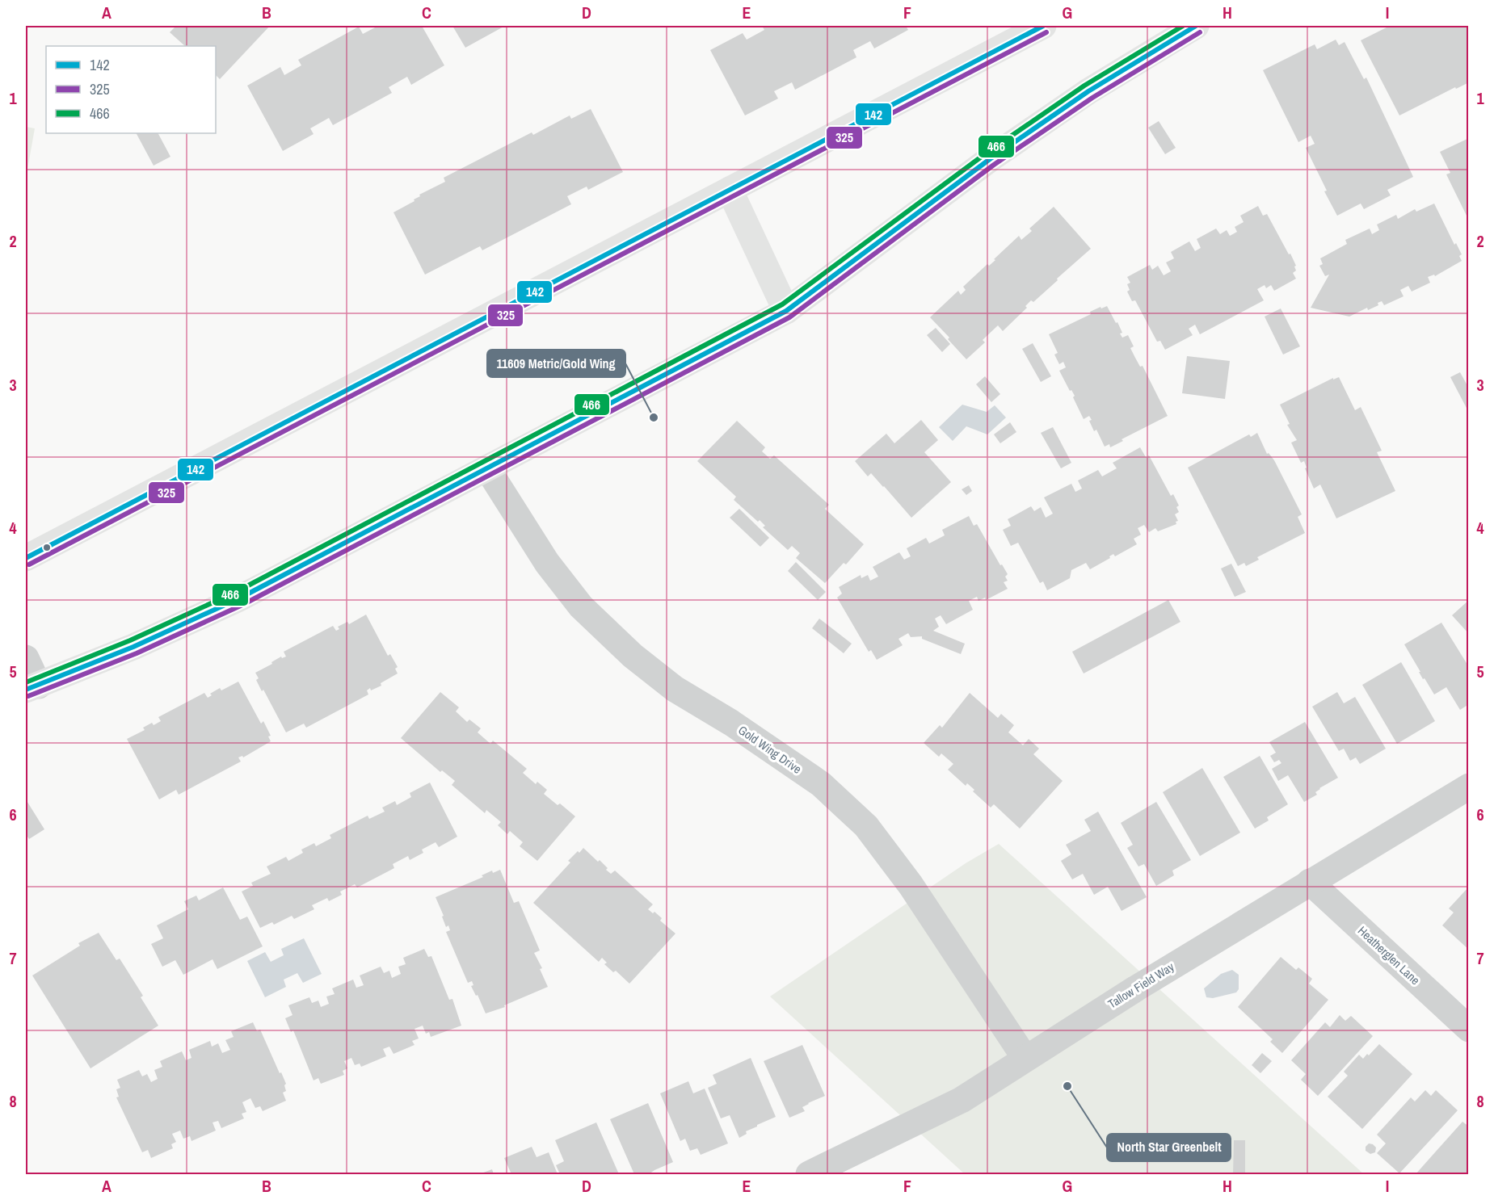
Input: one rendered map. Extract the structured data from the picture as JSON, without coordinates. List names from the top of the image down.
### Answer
{
  "streets": {
    "street": ["Gold Wing Drive", "Heatherglen Lane", "Tallow Field Way"]
  },
  "crossings": [
    ["Gold Wing Drive", "Tallow Field Way"],
    ["Heatherglen Lane", "Tallow Field Way"]
  ],
  "places": ["11609 Metric/Gold Wing", "North Star Greenbelt"],
  "lines": ["transit line 142", "transit line 466", "transit line 325"],
  "legend": ["142", "325", "466"],
  "grid": {
    "columns": [
      "A",
      "B",
      "C",
      "D",
      "E",
      "F",
      "G",
      "H",
      "I"
    ],
    "rows": [
      "1",
      "2",
      "3",
      "4",
      "5",
      "6",
      "7",
      "8"
    ]
  }
}
